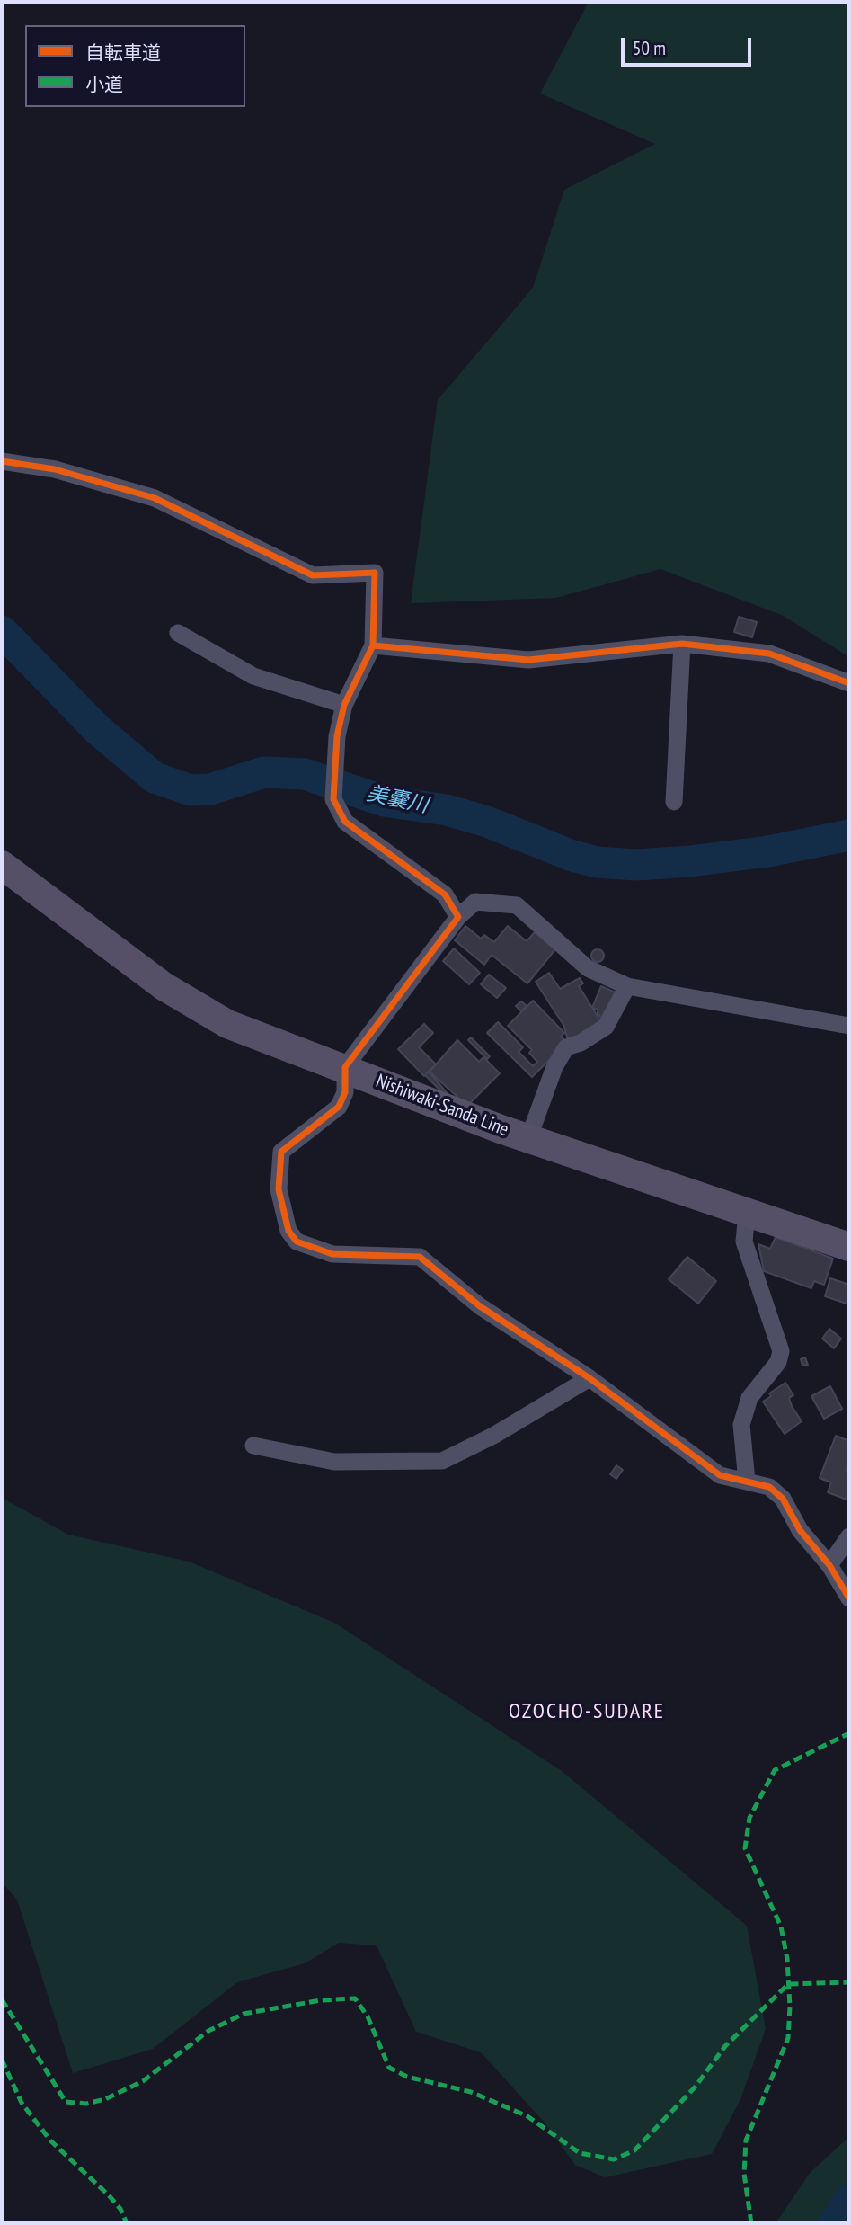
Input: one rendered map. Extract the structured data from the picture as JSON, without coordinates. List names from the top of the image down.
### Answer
{
  "streets": {
    "main road": ["Nishiwaki-Sanda Line"]
  },
  "districts": ["OZOCHO-SUDARE"],
  "water": ["美嚢川"],
  "legend": ["自転車道", "小道"],
  "scale_bar": "50 m"
}
